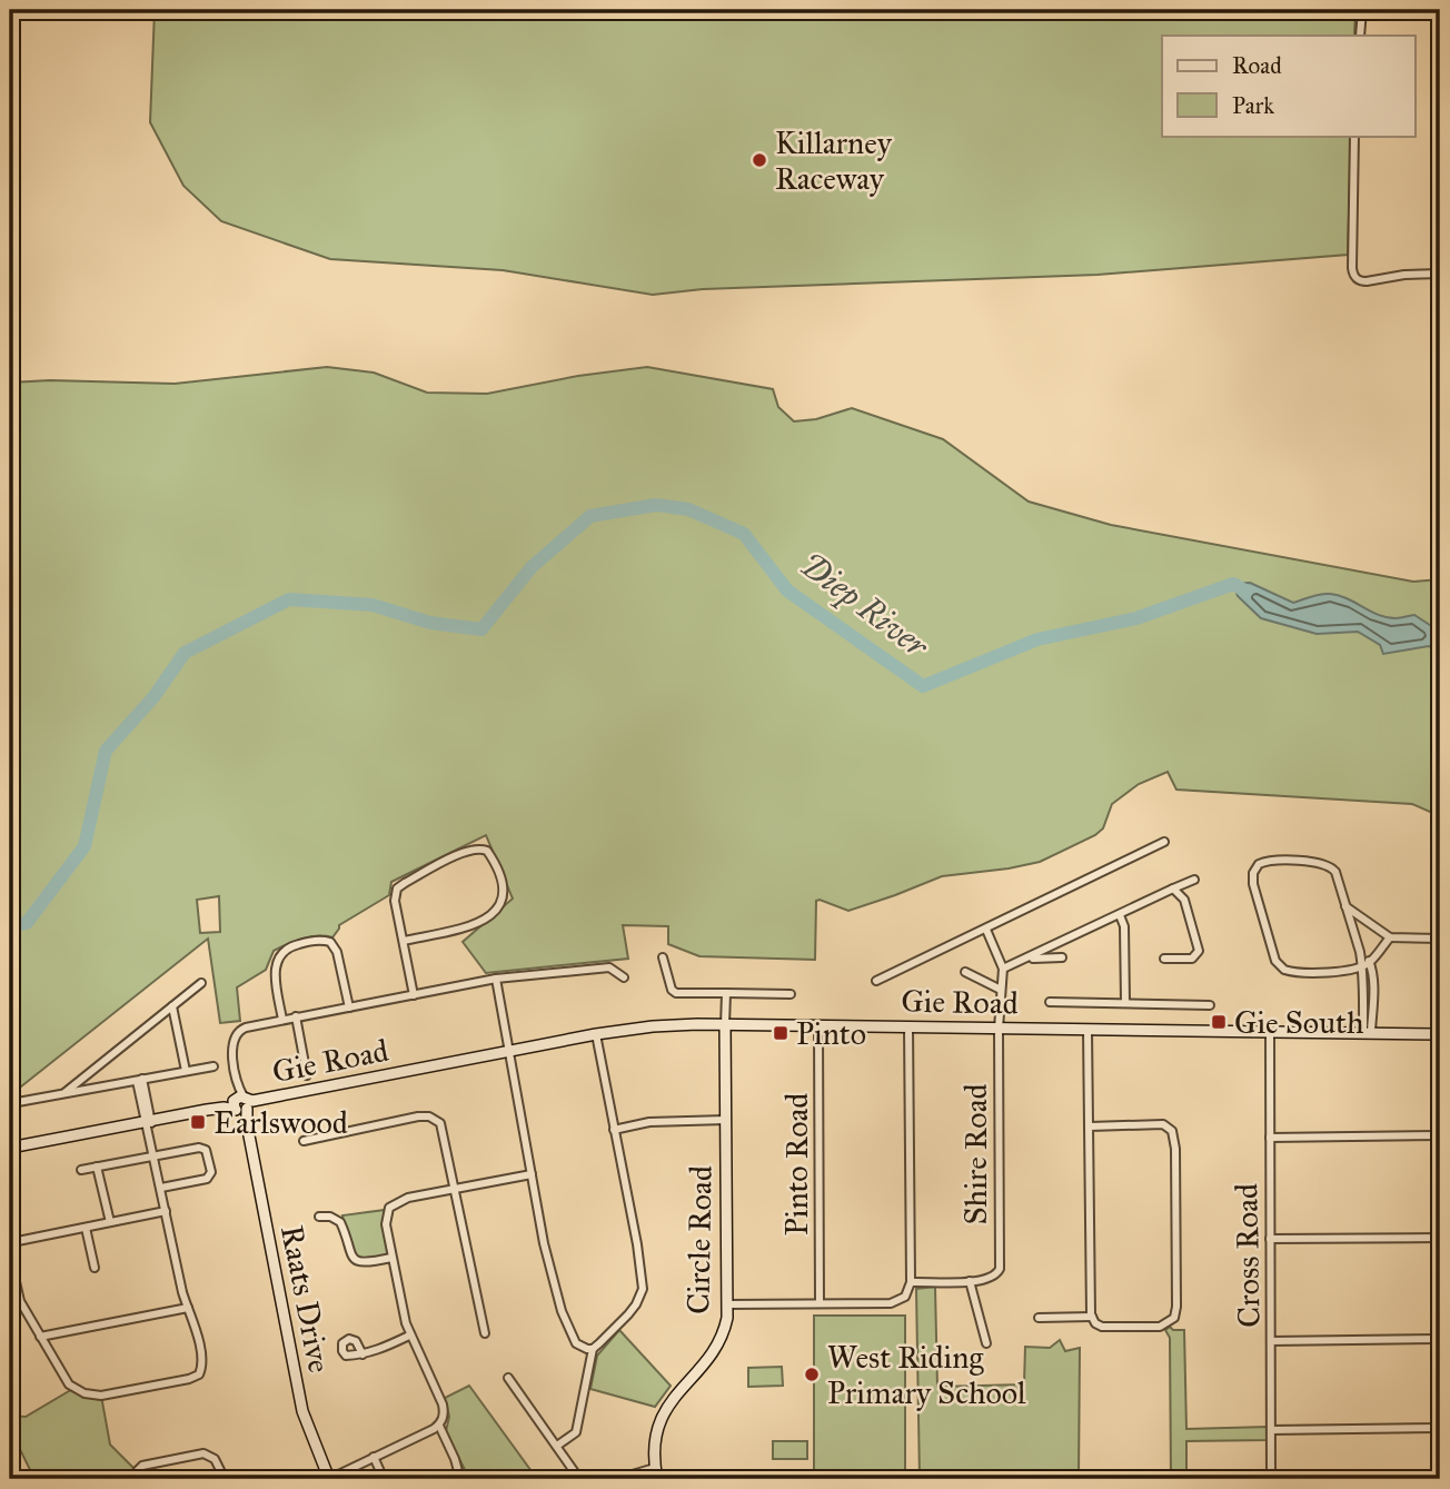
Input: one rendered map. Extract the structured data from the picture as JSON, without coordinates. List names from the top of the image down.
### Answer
{
  "streets": {
    "street": [
      "Gie Road",
      "Shire Road",
      "Pinto Road",
      "Circle Road",
      "Cross Road",
      "Raats Drive"
    ]
  },
  "crossings": [
    ["Gie Road", "Shire Road"],
    ["Gie Road", "Pinto Road"],
    ["Gie Road", "Circle Road"],
    ["Gie Road", "Cross Road"],
    ["Gie Road", "Raats Drive"]
  ],
  "water": ["Diep River"],
  "places": {
    "other": ["Killarney Raceway", "West Riding Primary School"],
    "transit": ["Gie South", "Pinto", "Earlswood"]
  },
  "legend": ["Road", "Park"]
}
